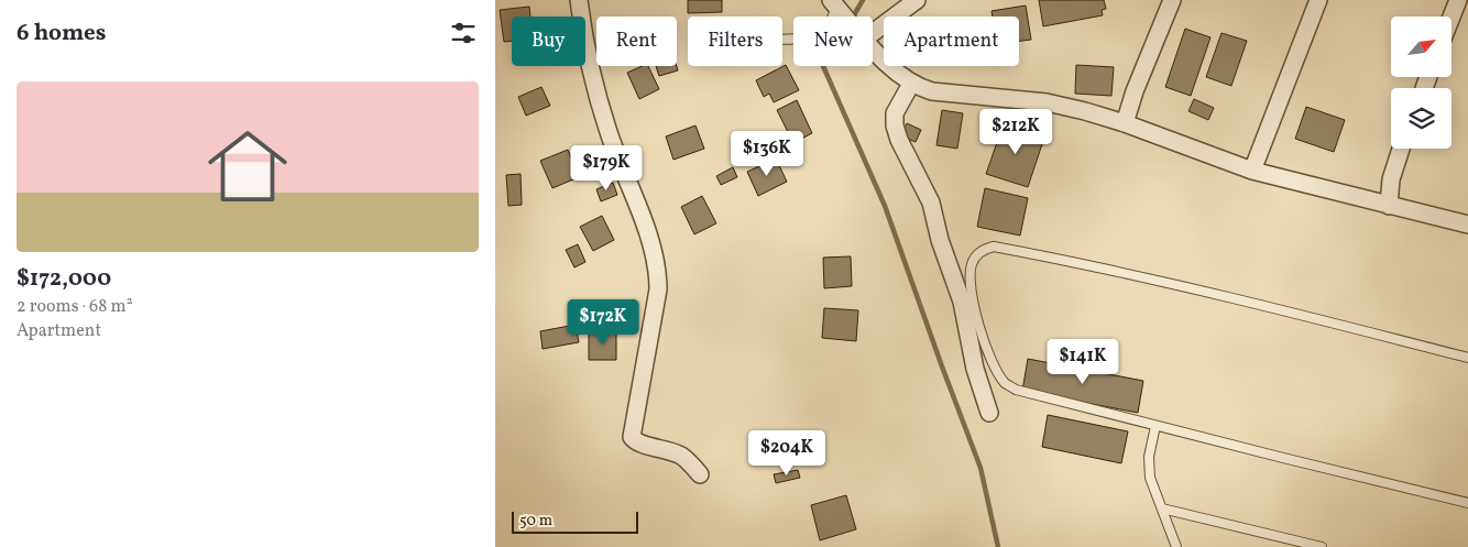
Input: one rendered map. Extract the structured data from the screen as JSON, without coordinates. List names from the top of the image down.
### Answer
{
  "scale_bar": "50 m",
  "north": "top right",
  "page": {
    "heading": "6 homes",
    "chip": [
      "Buy",
      "Rent",
      "Filters",
      "New",
      "Apartment"
    ],
    "list": [
      {
        "name": "$172,000",
        "note": "2 rooms · 68 m² · Apartment"
      }
    ],
    "price": [
      "$212K",
      "$136K",
      "$179K",
      "$172K",
      "$141K",
      "$204K"
    ],
    "scale": "50 m"
  }
}
